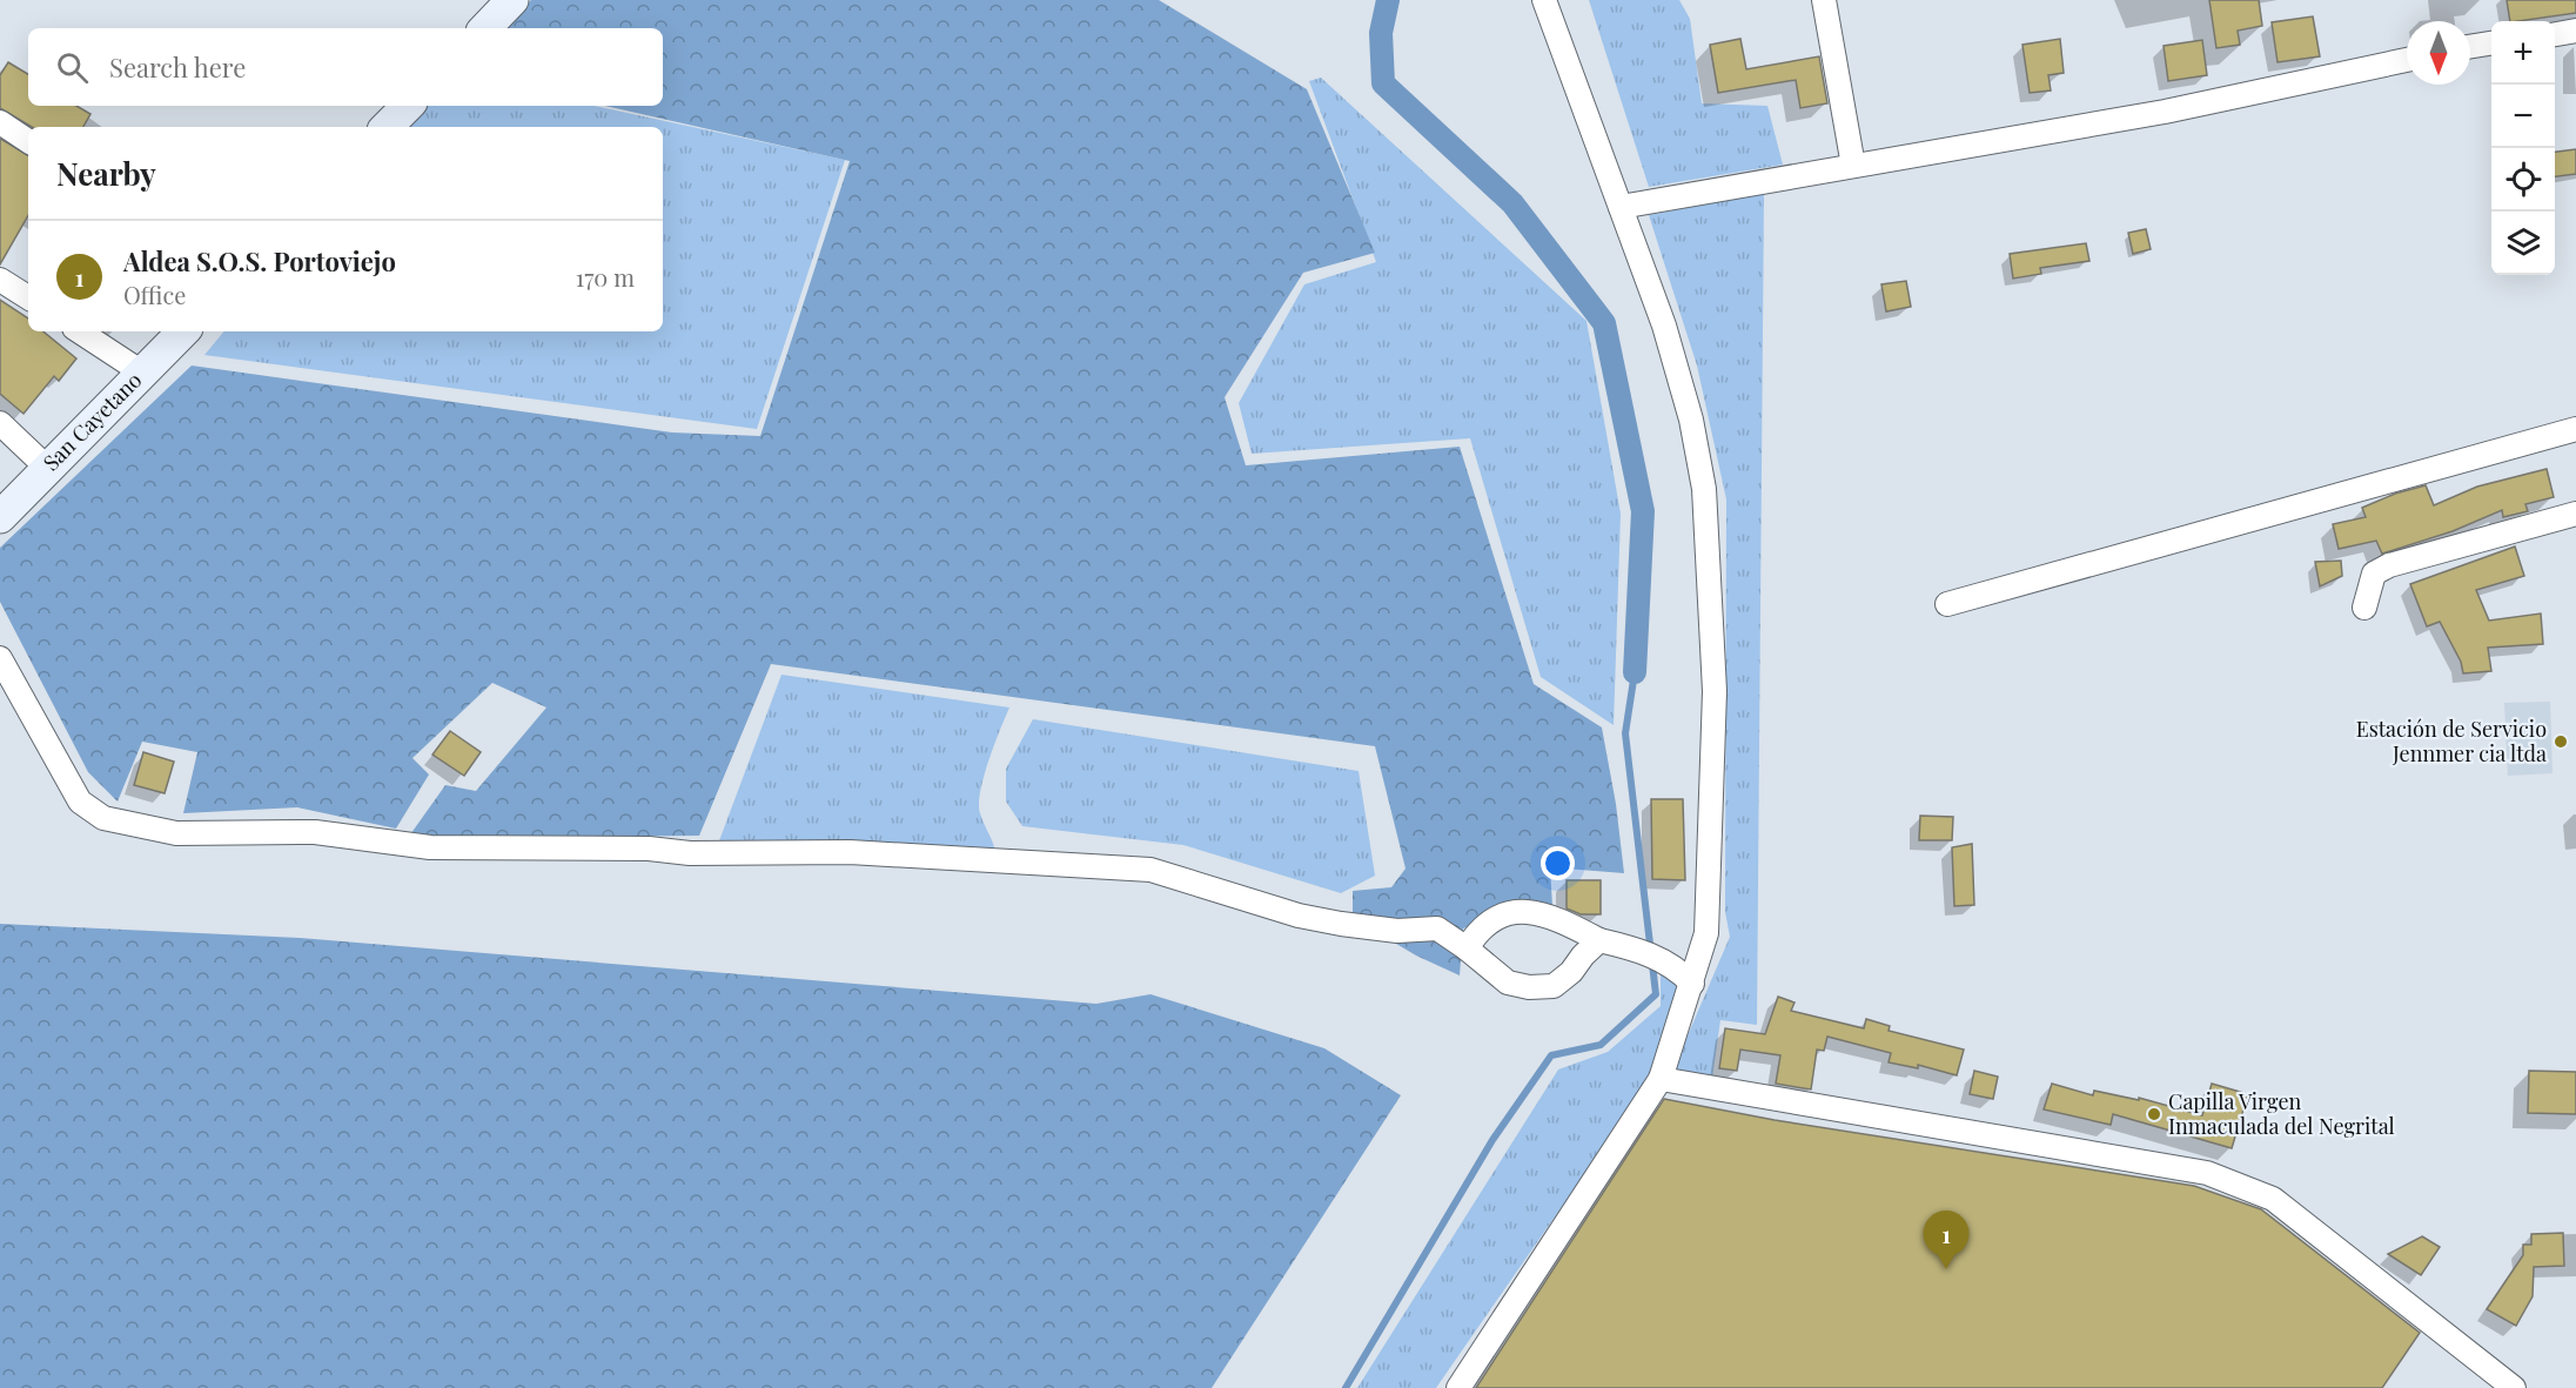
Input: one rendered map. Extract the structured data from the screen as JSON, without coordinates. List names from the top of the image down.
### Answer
{
  "streets": {
    "main road": ["San Cayetano"]
  },
  "places": ["Estación de Servicio Jennmer cia ltda", "Capilla Virgen Inmaculada del Negrital"],
  "north": "bottom",
  "page": {
    "map_buttons": ["+", "−"],
    "search": "Search here",
    "heading": "Nearby",
    "list": [
      {
        "mark": "1",
        "name": "Aldea S.O.S. Portoviejo",
        "note": "Office",
        "value": "170 m"
      }
    ],
    "pins": "1"
  }
}
